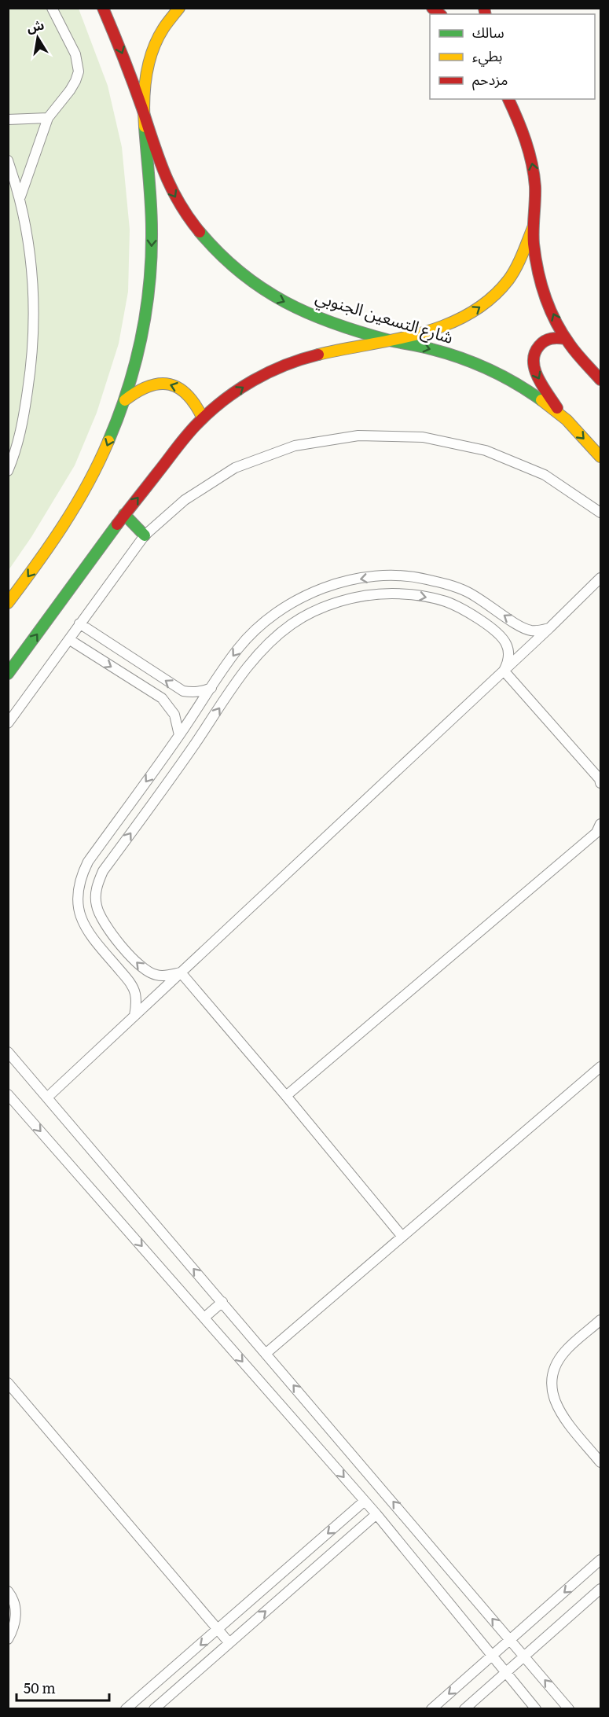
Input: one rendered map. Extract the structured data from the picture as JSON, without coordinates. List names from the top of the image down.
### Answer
{
  "streets": {
    "street": ["شارع التسعين الجنوبي"]
  },
  "one_way": ["شارع التسعين الجنوبي"],
  "legend": ["سالك", "بطيء", "مزدحم"],
  "scale_bar": "50 m",
  "north": "top"
}
